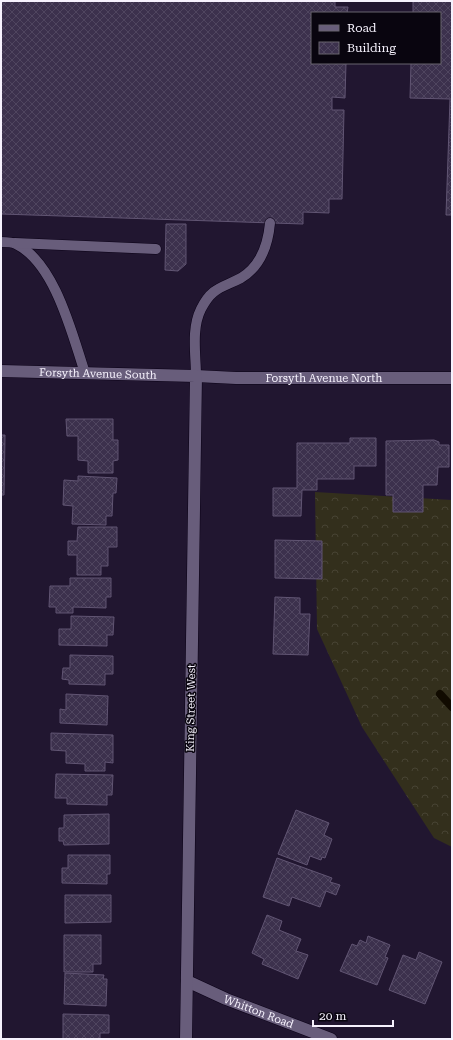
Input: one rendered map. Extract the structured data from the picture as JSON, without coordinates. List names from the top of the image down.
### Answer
{
  "streets": {
    "street": [
      "Forsyth Avenue South",
      "Forsyth Avenue North",
      "King Street West",
      "Whitton Road"
    ]
  },
  "crossings": [
    ["Forsyth Avenue South", "Forsyth Avenue North"],
    ["Forsyth Avenue South", "King Street West"],
    ["Forsyth Avenue North", "King Street West"],
    ["King Street West", "Whitton Road"]
  ],
  "legend": ["Road", "Building"],
  "scale_bar": "20 m"
}
